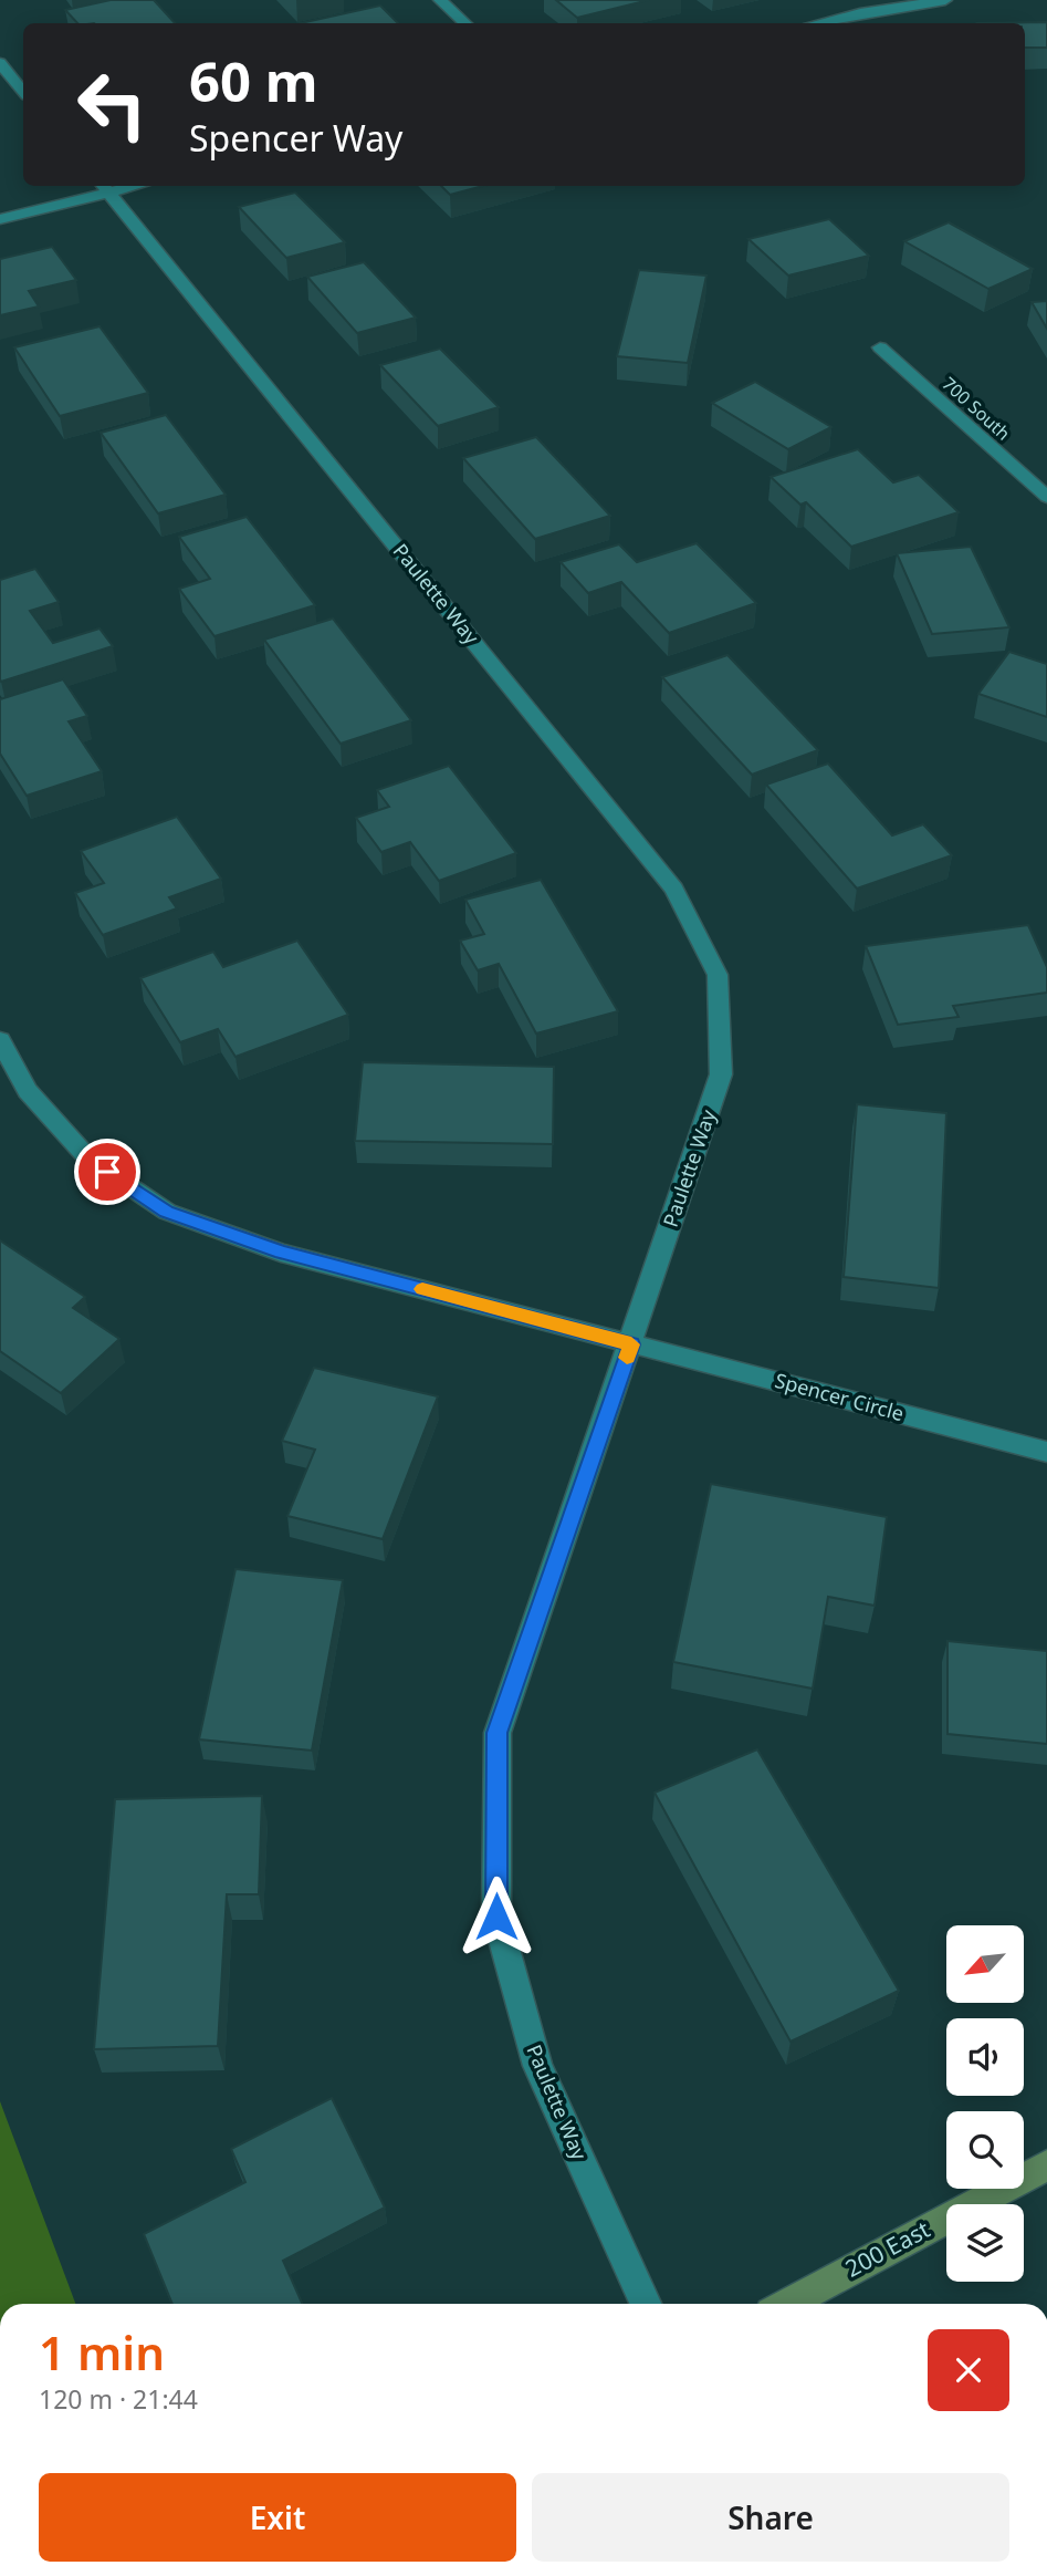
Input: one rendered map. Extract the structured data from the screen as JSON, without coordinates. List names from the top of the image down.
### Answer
{
  "streets": {
    "main road": ["200 East"],
    "street": ["700 South", "Paulette Way", "Spencer Circle"]
  },
  "crossings": [
    ["Paulette Way", "Spencer Circle"]
  ],
  "north": "bottom left",
  "page": {
    "turn": ["60 m", "Spencer Way"],
    "heading": ["1 min", "120 m · 21:44"],
    "buttons": ["Exit", "Share"]
  }
}
